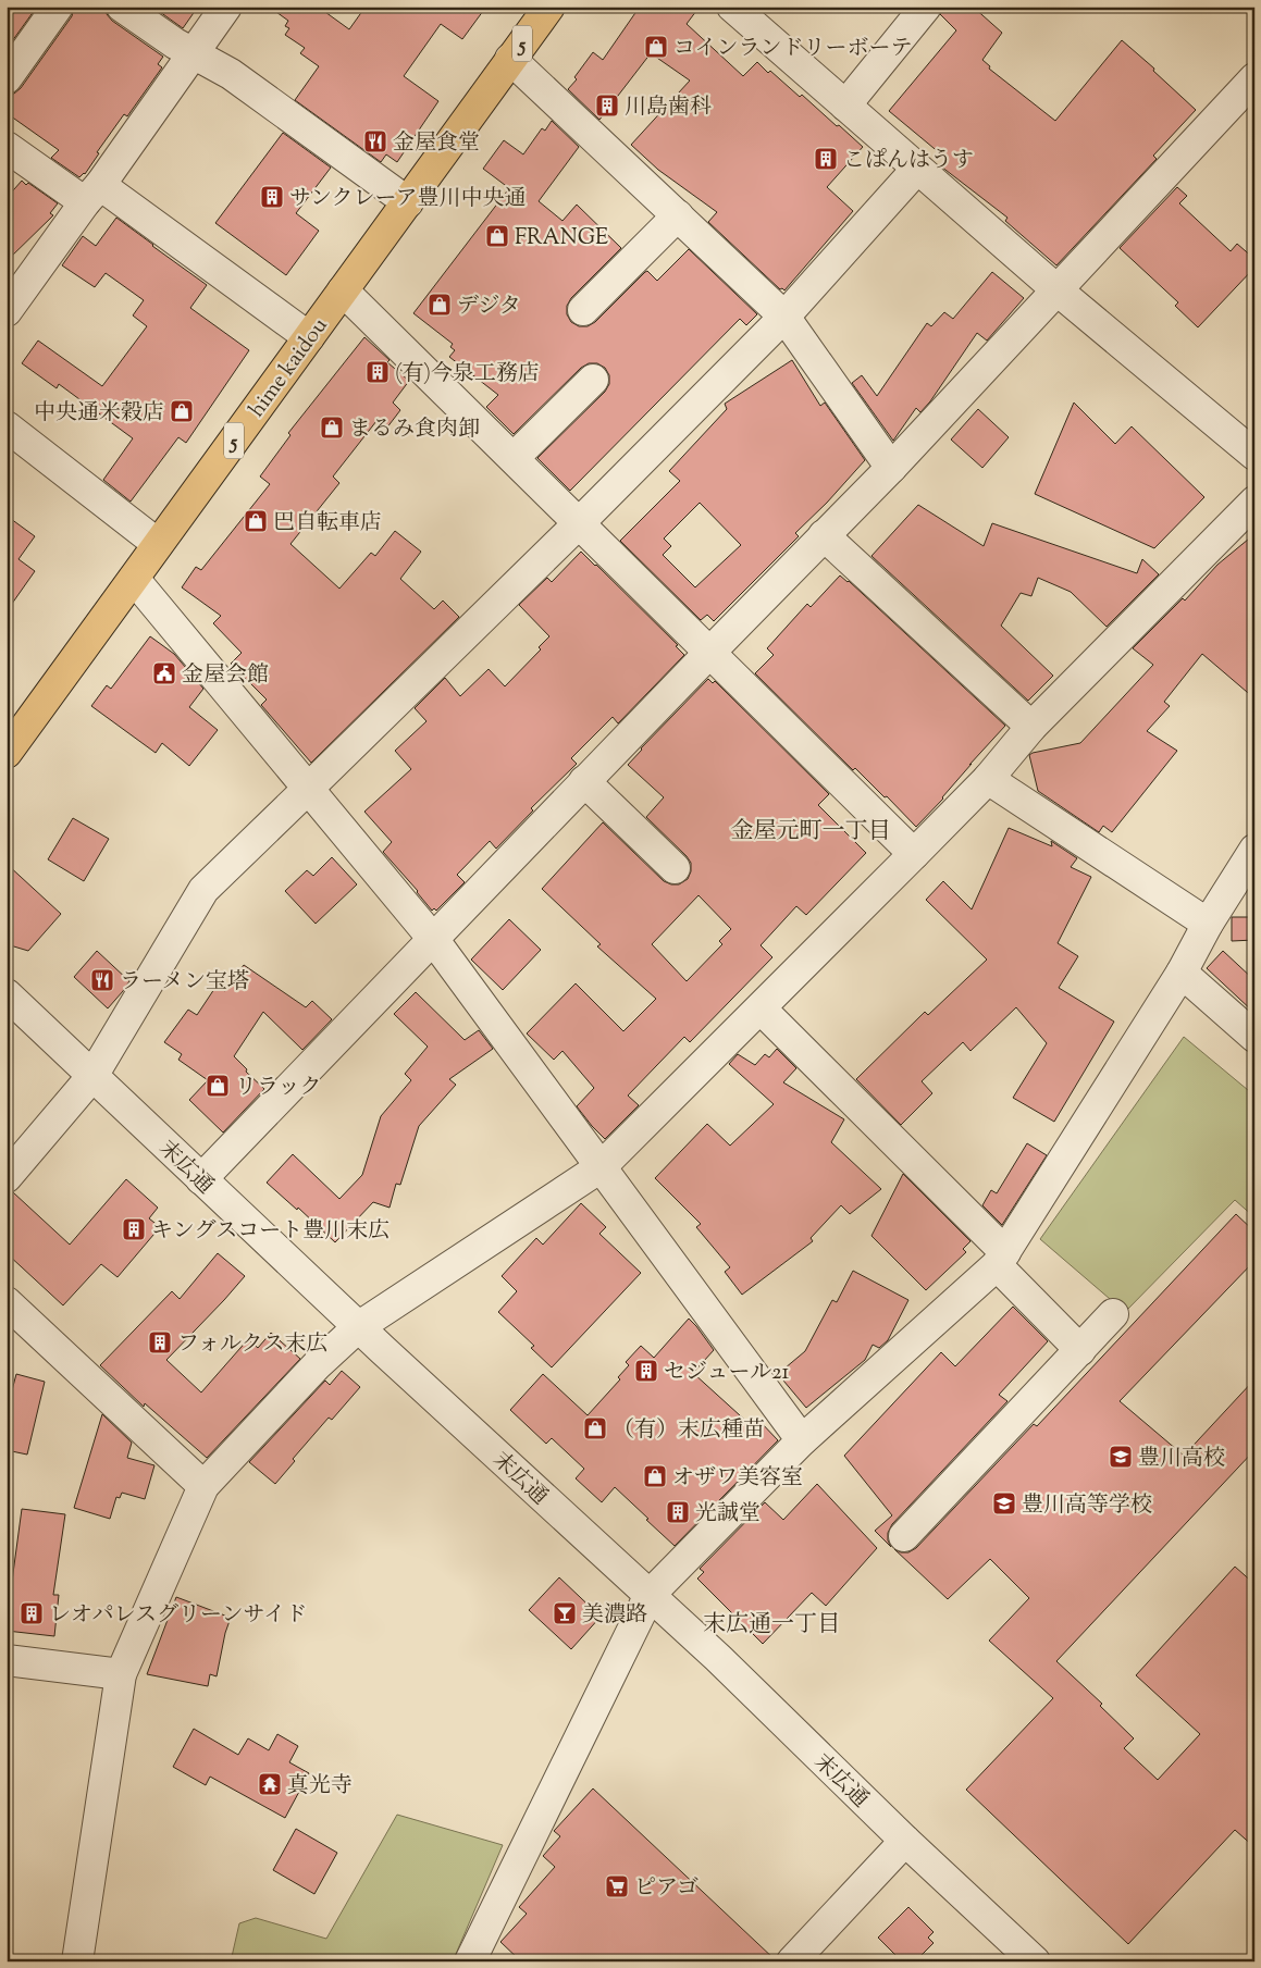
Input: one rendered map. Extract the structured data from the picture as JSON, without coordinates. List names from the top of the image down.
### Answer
{
  "streets": {
    "main road": ["5", "hime kaidou"],
    "street": ["末広通"]
  },
  "districts": ["金屋元町一丁目", "末広通一丁目"],
  "places": {
    "shop": [
      "コインランドリーボーテ",
      "FRANGE",
      "デジタ",
      "中央通米穀店",
      "まるみ食肉卸",
      "巴自転車店",
      "リラック",
      "（有）末広種苗",
      "オザワ美容室"
    ],
    "building": [
      "川島歯科",
      "こぱんはうす",
      "サンクレーア豊川中央通",
      "(有)今泉工務店",
      "キングスコート豊川末広",
      "フォルクス末広",
      "セジュール21",
      "光誠堂",
      "レオパレスグリーンサイド"
    ],
    "restaurant": ["金屋食堂", "ラーメン宝塔"],
    "public building": ["金屋会館"],
    "school or university": ["豊川高校", "豊川高等学校"],
    "bar": ["美濃路"],
    "temple": ["真光寺"],
    "supermarket": ["ピアゴ"]
  }
}
